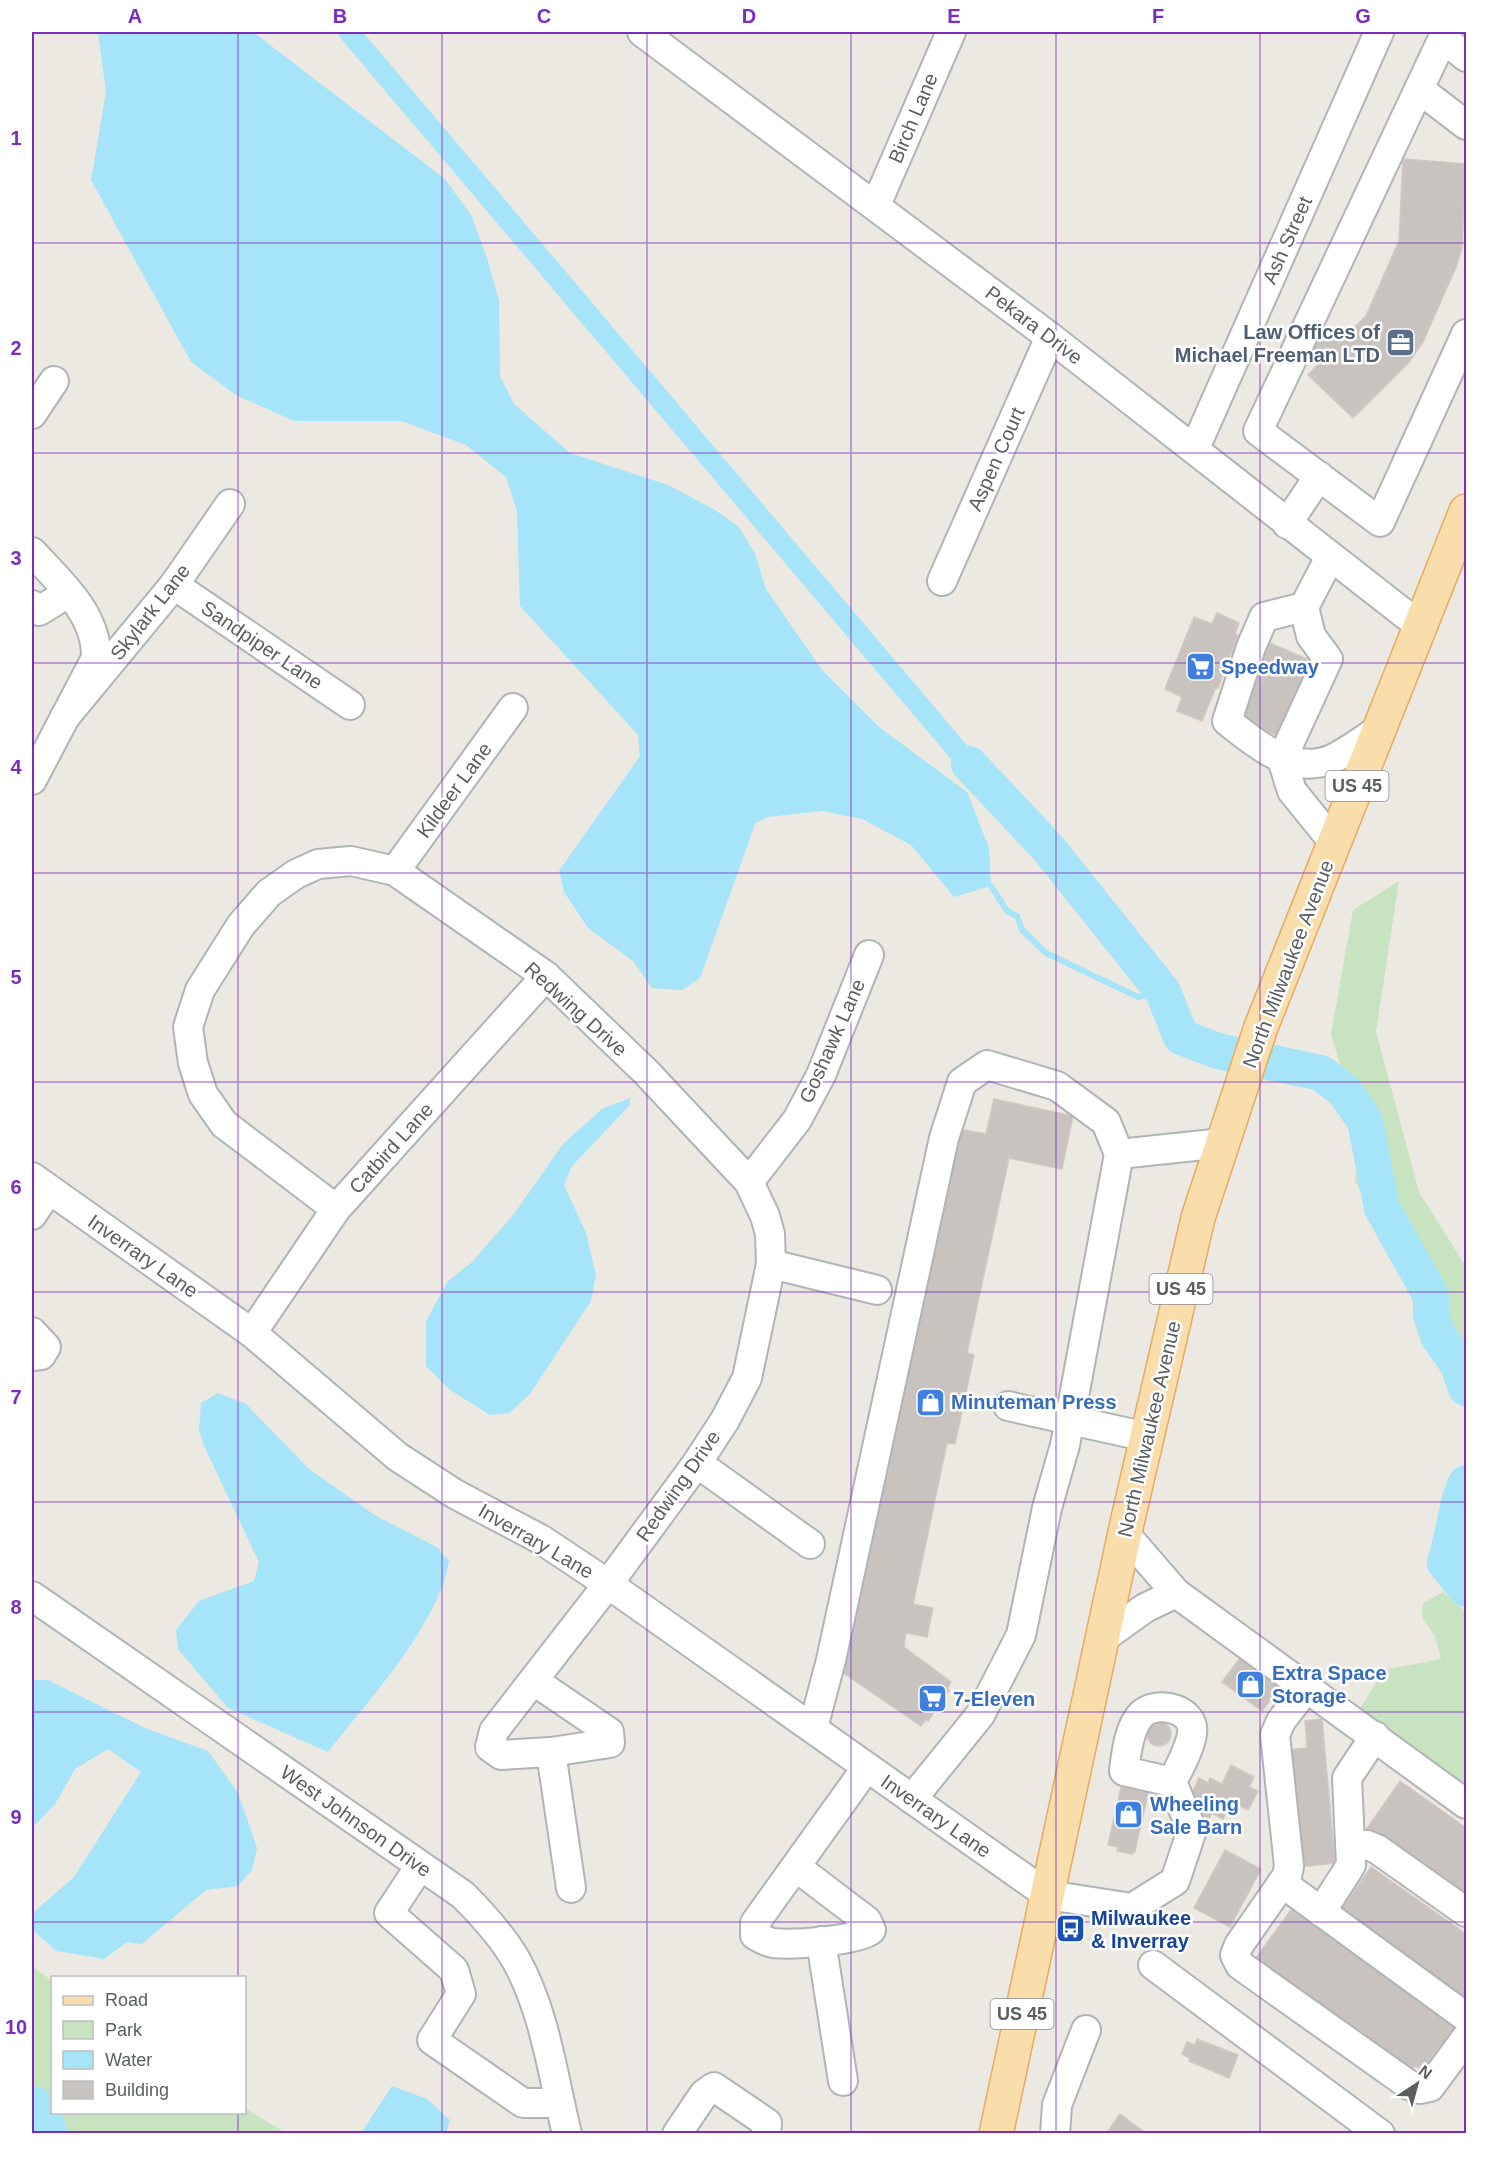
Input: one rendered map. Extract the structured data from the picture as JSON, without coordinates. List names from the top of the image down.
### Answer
{
  "streets": {
    "main road": ["US 45", "North Milwaukee Avenue"],
    "street": [
      "Birch Lane",
      "Ash Street",
      "Pekara Drive",
      "Aspen Court",
      "Skylark Lane",
      "Sandpiper Lane",
      "Kildeer Lane",
      "Redwing Drive",
      "Goshawk Lane",
      "Catbird Lane",
      "Inverrary Lane",
      "West Johnson Drive"
    ]
  },
  "crossings": [
    ["Birch Lane", "Pekara Drive"],
    ["Ash Street", "Pekara Drive"],
    ["Pekara Drive", "Aspen Court"],
    ["Pekara Drive", "North Milwaukee Avenue"],
    ["Skylark Lane", "Sandpiper Lane"],
    ["Kildeer Lane", "Redwing Drive"],
    ["North Milwaukee Avenue", "Inverrary Lane"],
    ["Redwing Drive", "Goshawk Lane"],
    ["Redwing Drive", "Catbird Lane"],
    ["Redwing Drive", "Inverrary Lane"],
    ["Catbird Lane", "Inverrary Lane"]
  ],
  "places": {
    "office": ["Law Offices of Michael Freeman LTD"],
    "supermarket": ["Speedway", "7-Eleven"],
    "shop": ["Minuteman Press", "Extra Space Storage", "Wheeling Sale Barn"],
    "bus stop": ["Milwaukee & Inverray"]
  },
  "legend": [
    "Road",
    "Park",
    "Water",
    "Building"
  ],
  "north": "top right",
  "grid": {
    "columns": [
      "A",
      "B",
      "C",
      "D",
      "E",
      "F",
      "G"
    ],
    "rows": [
      "1",
      "2",
      "3",
      "4",
      "5",
      "6",
      "7",
      "8",
      "9",
      "10"
    ]
  }
}
